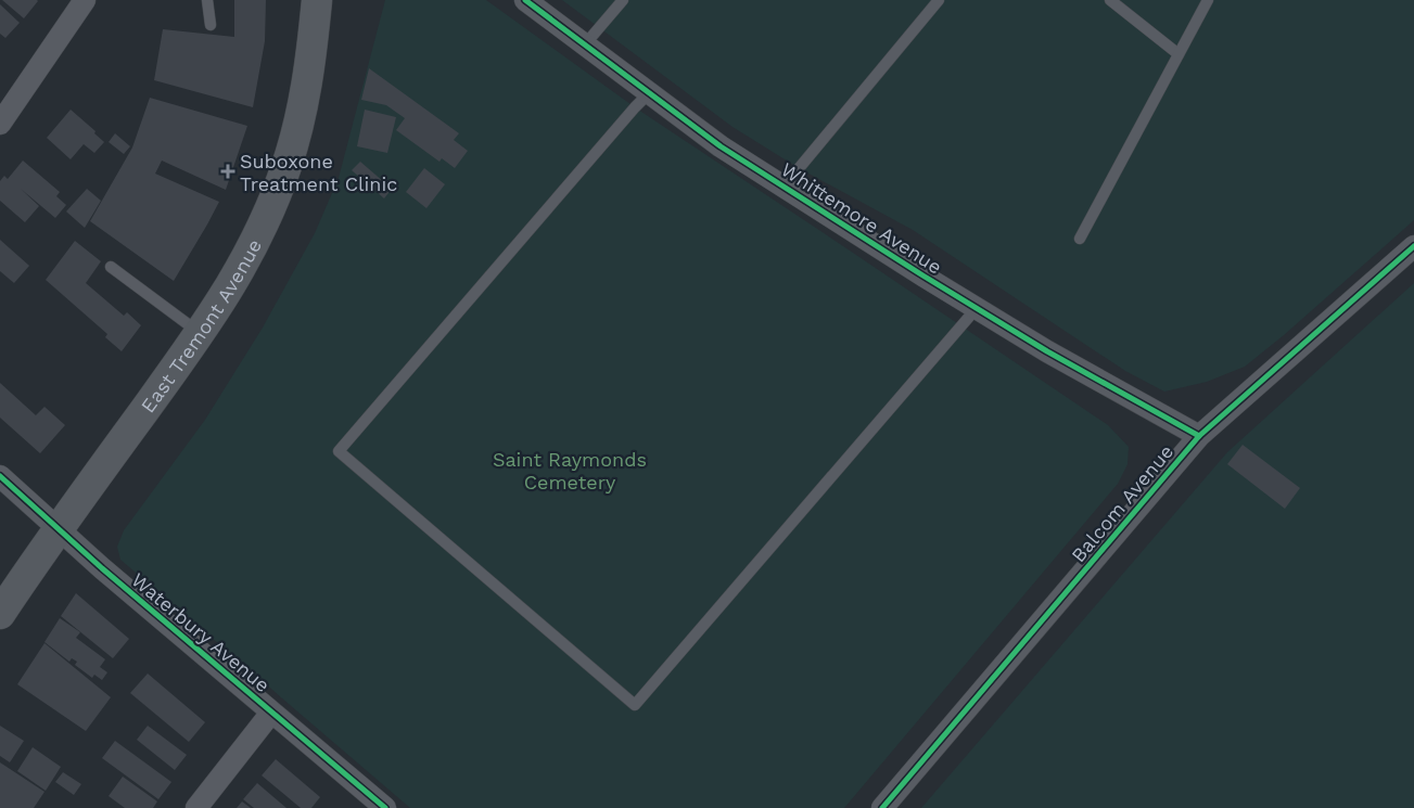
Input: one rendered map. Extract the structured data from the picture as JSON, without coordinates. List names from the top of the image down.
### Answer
{
  "streets": {
    "main road": ["East Tremont Avenue"],
    "street": ["Whittemore Avenue", "Balcom Avenue", "Waterbury Avenue"]
  },
  "crossings": [
    ["Whittemore Avenue", "Balcom Avenue"],
    ["East Tremont Avenue", "Waterbury Avenue"]
  ],
  "parks": ["Saint Raymonds Cemetery"],
  "places": {
    "health": ["Suboxone Treatment Clinic"]
  }
}
